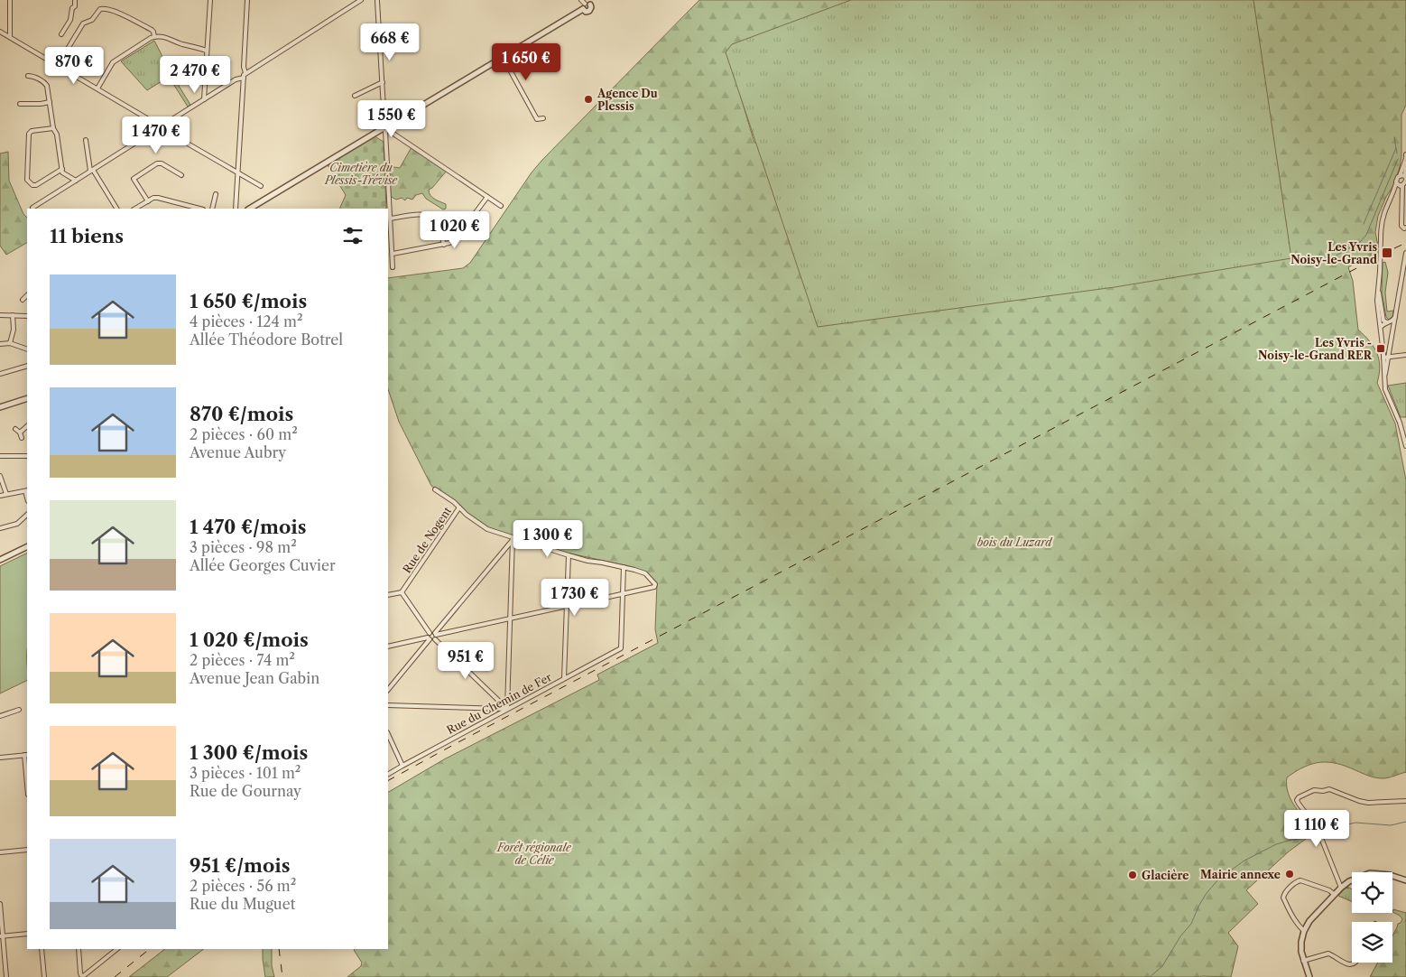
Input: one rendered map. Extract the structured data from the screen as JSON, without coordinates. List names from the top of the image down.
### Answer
{
  "streets": {
    "street": ["Rue de Nogent", "Rue du Chemin de Fer"]
  },
  "parks": ["Cimetière du Plessis-Trévise", "bois du Luzard", "Forêt régionale de Célie"],
  "places": {
    "other": ["Agence Du Plessis", "Mairie annexe", "Glacière"],
    "transit": ["Les Yvris Noisy-le-Grand", "Les Yvris - Noisy-le-Grand RER"]
  },
  "page": {
    "price": [
      "668 €",
      "1 650 €",
      "870 €",
      "2 470 €",
      "1 550 €",
      "1 470 €",
      "1 020 €",
      "1 300 €",
      "1 730 €",
      "951 €",
      "1 110 €"
    ],
    "heading": "11 biens",
    "list": [
      {
        "name": "1 650 €/mois",
        "note": "4 pièces · 124 m² · Allée Théodore Botrel"
      },
      {
        "name": "870 €/mois",
        "note": "2 pièces · 60 m² · Avenue Aubry"
      },
      {
        "name": "1 470 €/mois",
        "note": "3 pièces · 98 m² · Allée Georges Cuvier"
      },
      {
        "name": "1 020 €/mois",
        "note": "2 pièces · 74 m² · Avenue Jean Gabin"
      },
      {
        "name": "1 300 €/mois",
        "note": "3 pièces · 101 m² · Rue de Gournay"
      },
      {
        "name": "951 €/mois",
        "note": "2 pièces · 56 m² · Rue du Muguet"
      }
    ]
  }
}
